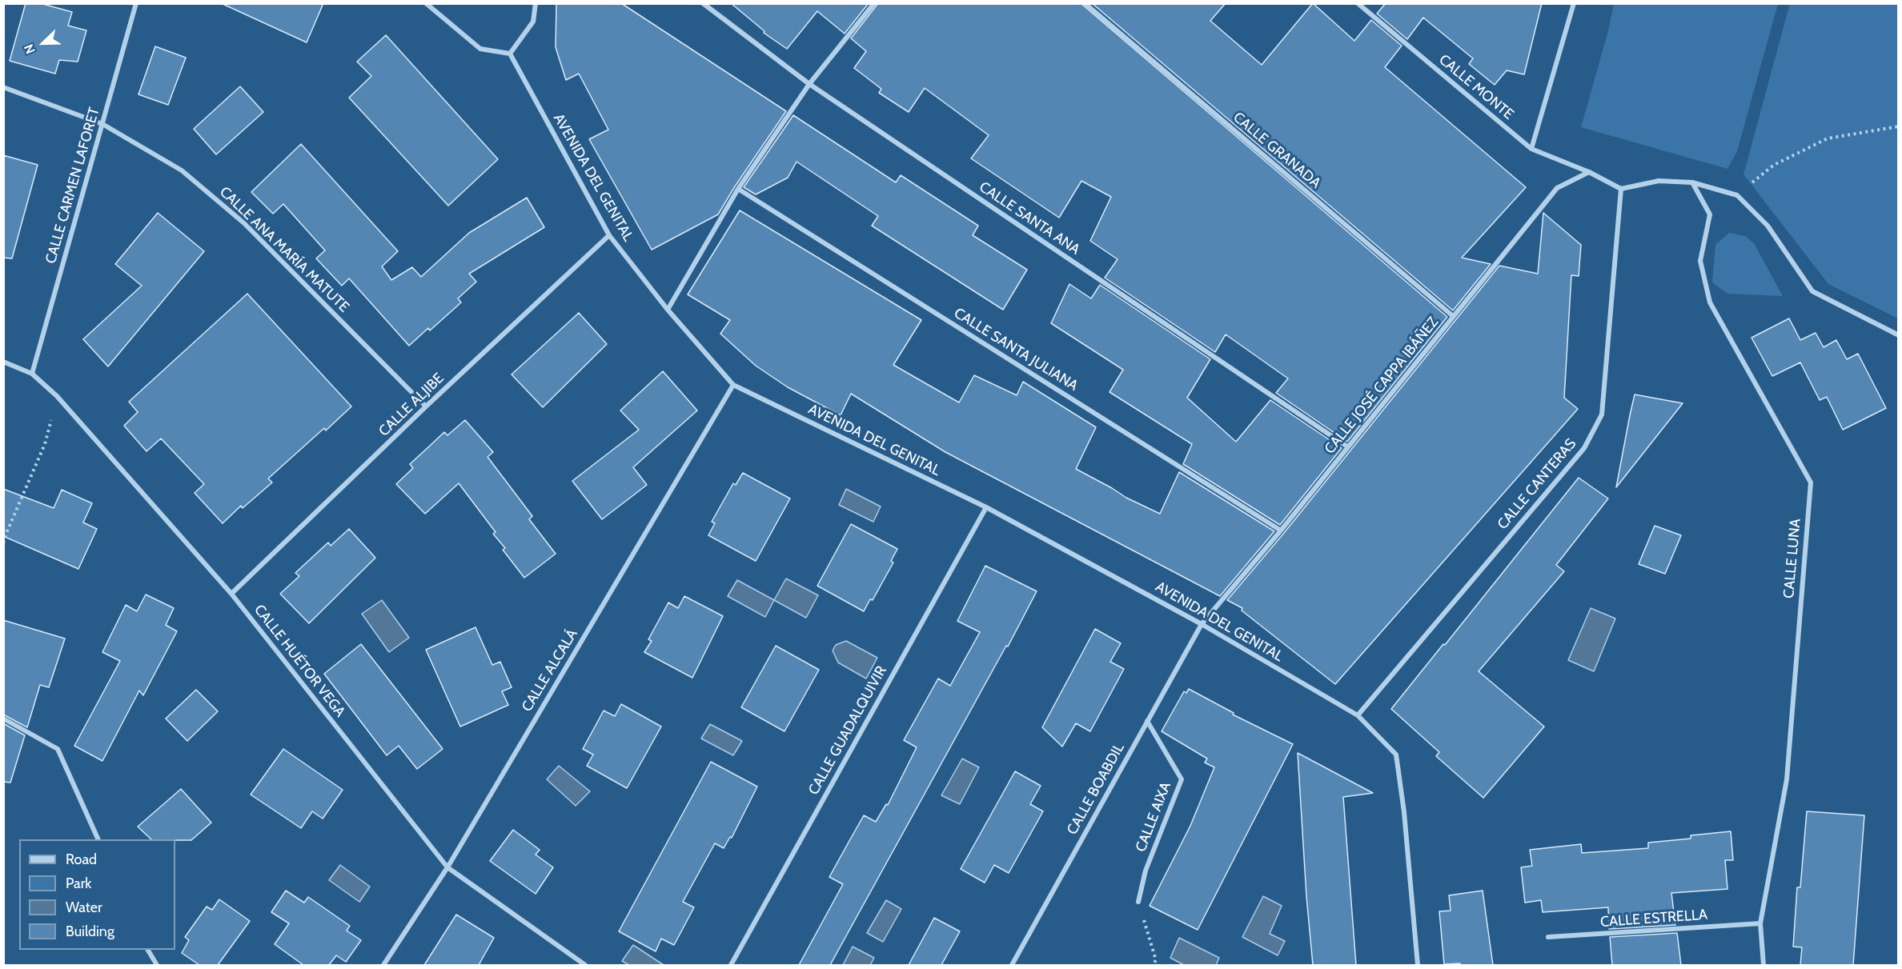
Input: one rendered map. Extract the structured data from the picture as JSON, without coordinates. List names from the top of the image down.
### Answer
{
  "streets": {
    "street": [
      "CALLE MONTE",
      "CALLE GRANADA",
      "AVENIDA DEL GENITAL",
      "CALLE CARMEN LAFORET",
      "CALLE SANTA ANA",
      "CALLE ANA MARÍA MATUTE",
      "CALLE SANTA JULIANA",
      "CALLE JOSÉ CAPPA IBÁÑEZ",
      "CALLE ALJIBE",
      "CALLE CANTERAS",
      "CALLE LUNA",
      "CALLE HUÉTOR VEGA",
      "CALLE ALCALÁ",
      "CALLE GUADALQUIVIR",
      "CALLE BOABDIL",
      "CALLE AIXA",
      "CALLE ESTRELLA"
    ]
  },
  "crossings": [
    ["CALLE MONTE", "CALLE JOSÉ CAPPA IBÁÑEZ"],
    ["CALLE MONTE", "CALLE CANTERAS"],
    ["CALLE GRANADA", "CALLE JOSÉ CAPPA IBÁÑEZ"],
    ["AVENIDA DEL GENITAL", "CALLE JOSÉ CAPPA IBÁÑEZ"],
    ["AVENIDA DEL GENITAL", "CALLE ALJIBE"],
    ["AVENIDA DEL GENITAL", "CALLE CANTERAS"],
    ["AVENIDA DEL GENITAL", "CALLE ALCALÁ"],
    ["AVENIDA DEL GENITAL", "CALLE GUADALQUIVIR"],
    ["AVENIDA DEL GENITAL", "CALLE BOABDIL"],
    ["CALLE CARMEN LAFORET", "CALLE ANA MARÍA MATUTE"],
    ["CALLE CARMEN LAFORET", "CALLE HUÉTOR VEGA"],
    ["CALLE SANTA ANA", "CALLE JOSÉ CAPPA IBÁÑEZ"],
    ["CALLE ANA MARÍA MATUTE", "CALLE ALJIBE"],
    ["CALLE SANTA JULIANA", "CALLE JOSÉ CAPPA IBÁÑEZ"],
    ["CALLE JOSÉ CAPPA IBÁÑEZ", "CALLE BOABDIL"],
    ["CALLE ALJIBE", "CALLE HUÉTOR VEGA"],
    ["CALLE LUNA", "CALLE ESTRELLA"],
    ["CALLE HUÉTOR VEGA", "CALLE ALCALÁ"],
    ["CALLE BOABDIL", "CALLE AIXA"]
  ],
  "legend": [
    "Road",
    "Park",
    "Water",
    "Building"
  ],
  "north": "bottom left"
}
